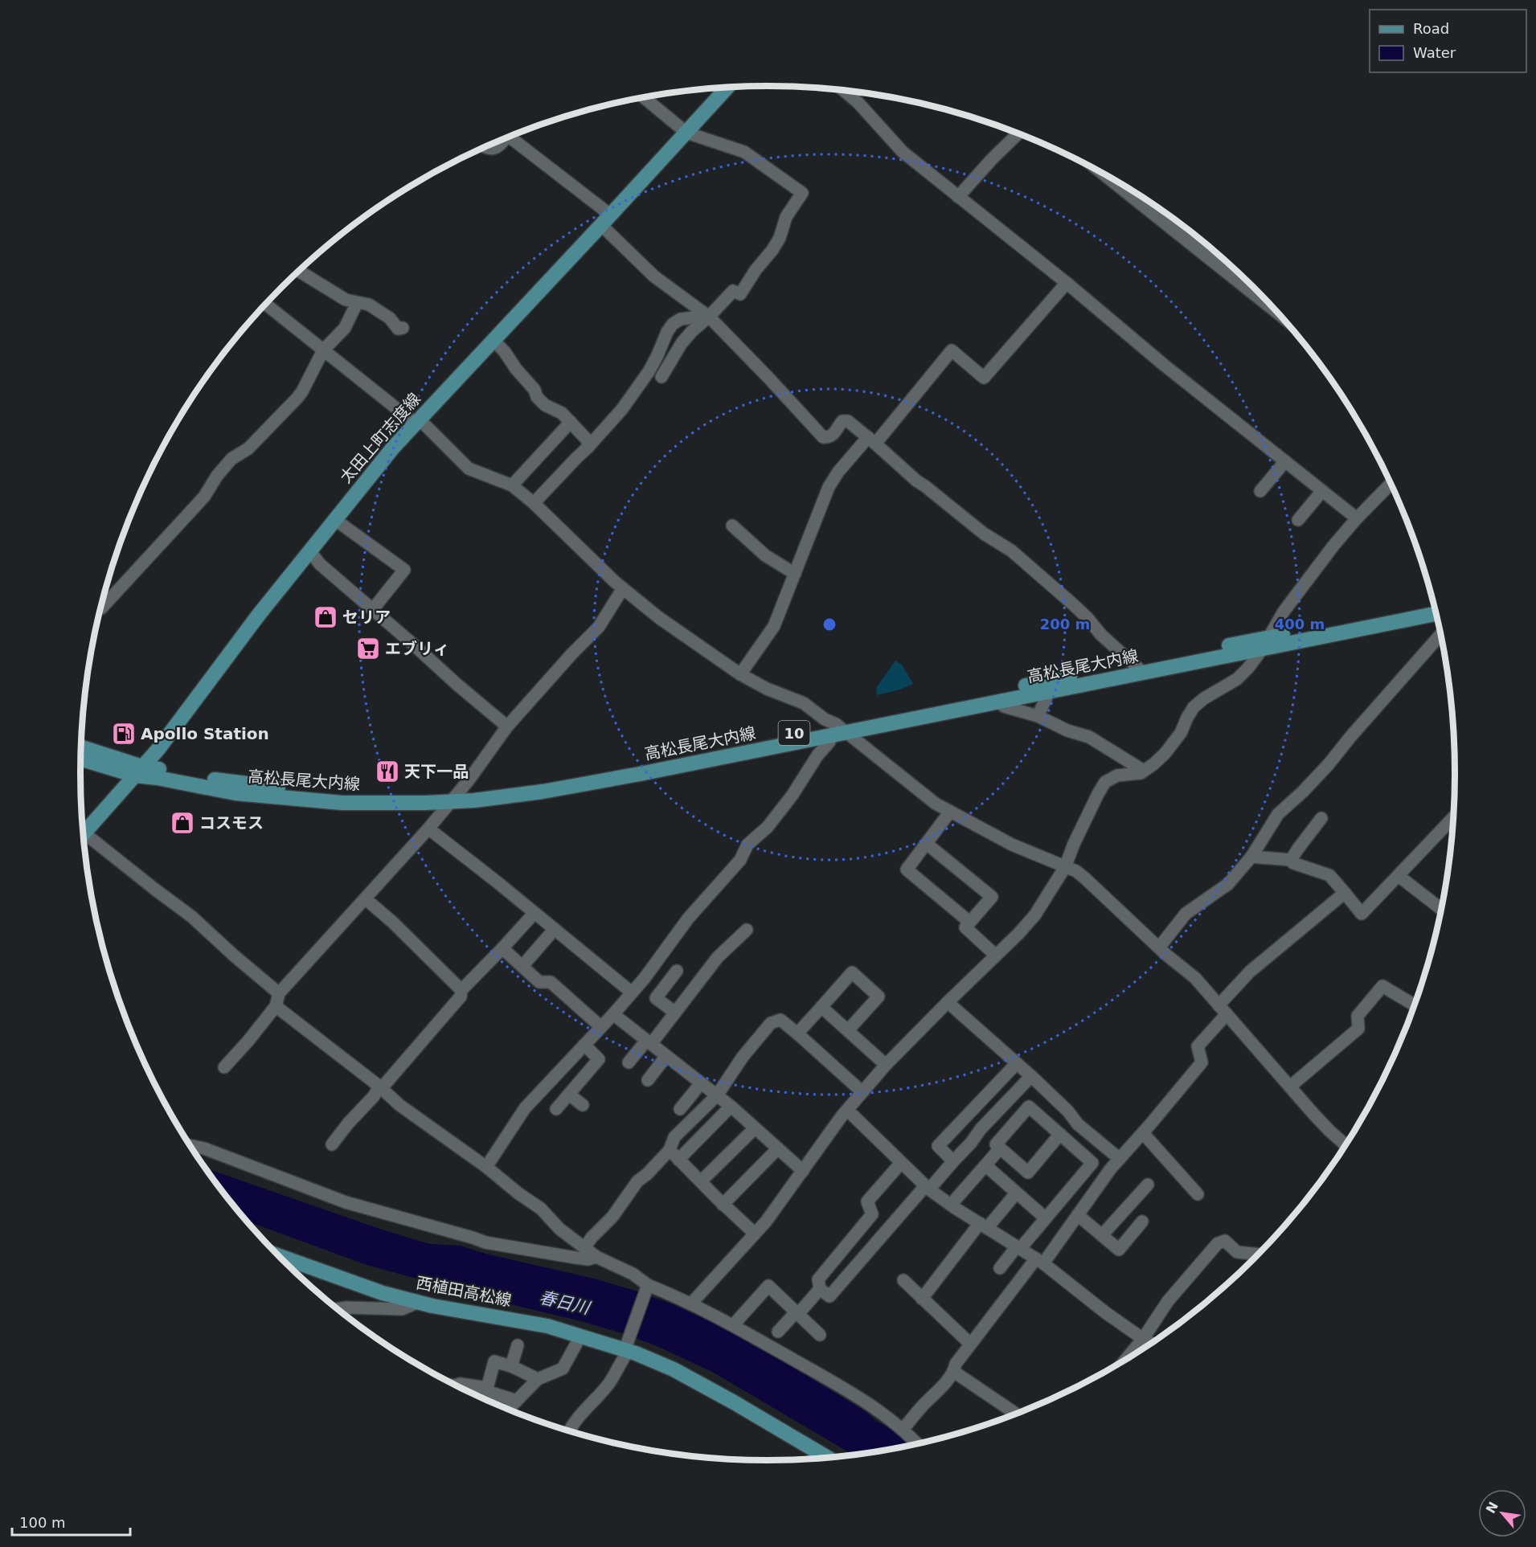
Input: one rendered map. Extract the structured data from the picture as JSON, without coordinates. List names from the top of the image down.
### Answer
{
  "streets": {
    "main road": [
      "太田上町志度線",
      "高松長尾大内線",
      "10",
      "西植田高松線"
    ]
  },
  "crossings": [
    ["太田上町志度線", "高松長尾大内線"]
  ],
  "water": ["春日川"],
  "places": {
    "shop": ["セリア", "コスモス"],
    "supermarket": ["エブリィ"],
    "fuel station": ["Apollo Station"],
    "restaurant": ["天下一品"]
  },
  "legend": ["Road", "Water"],
  "scale_bar": "100 m",
  "north": "top left",
  "rings": ["200 m", "400 m"]
}
